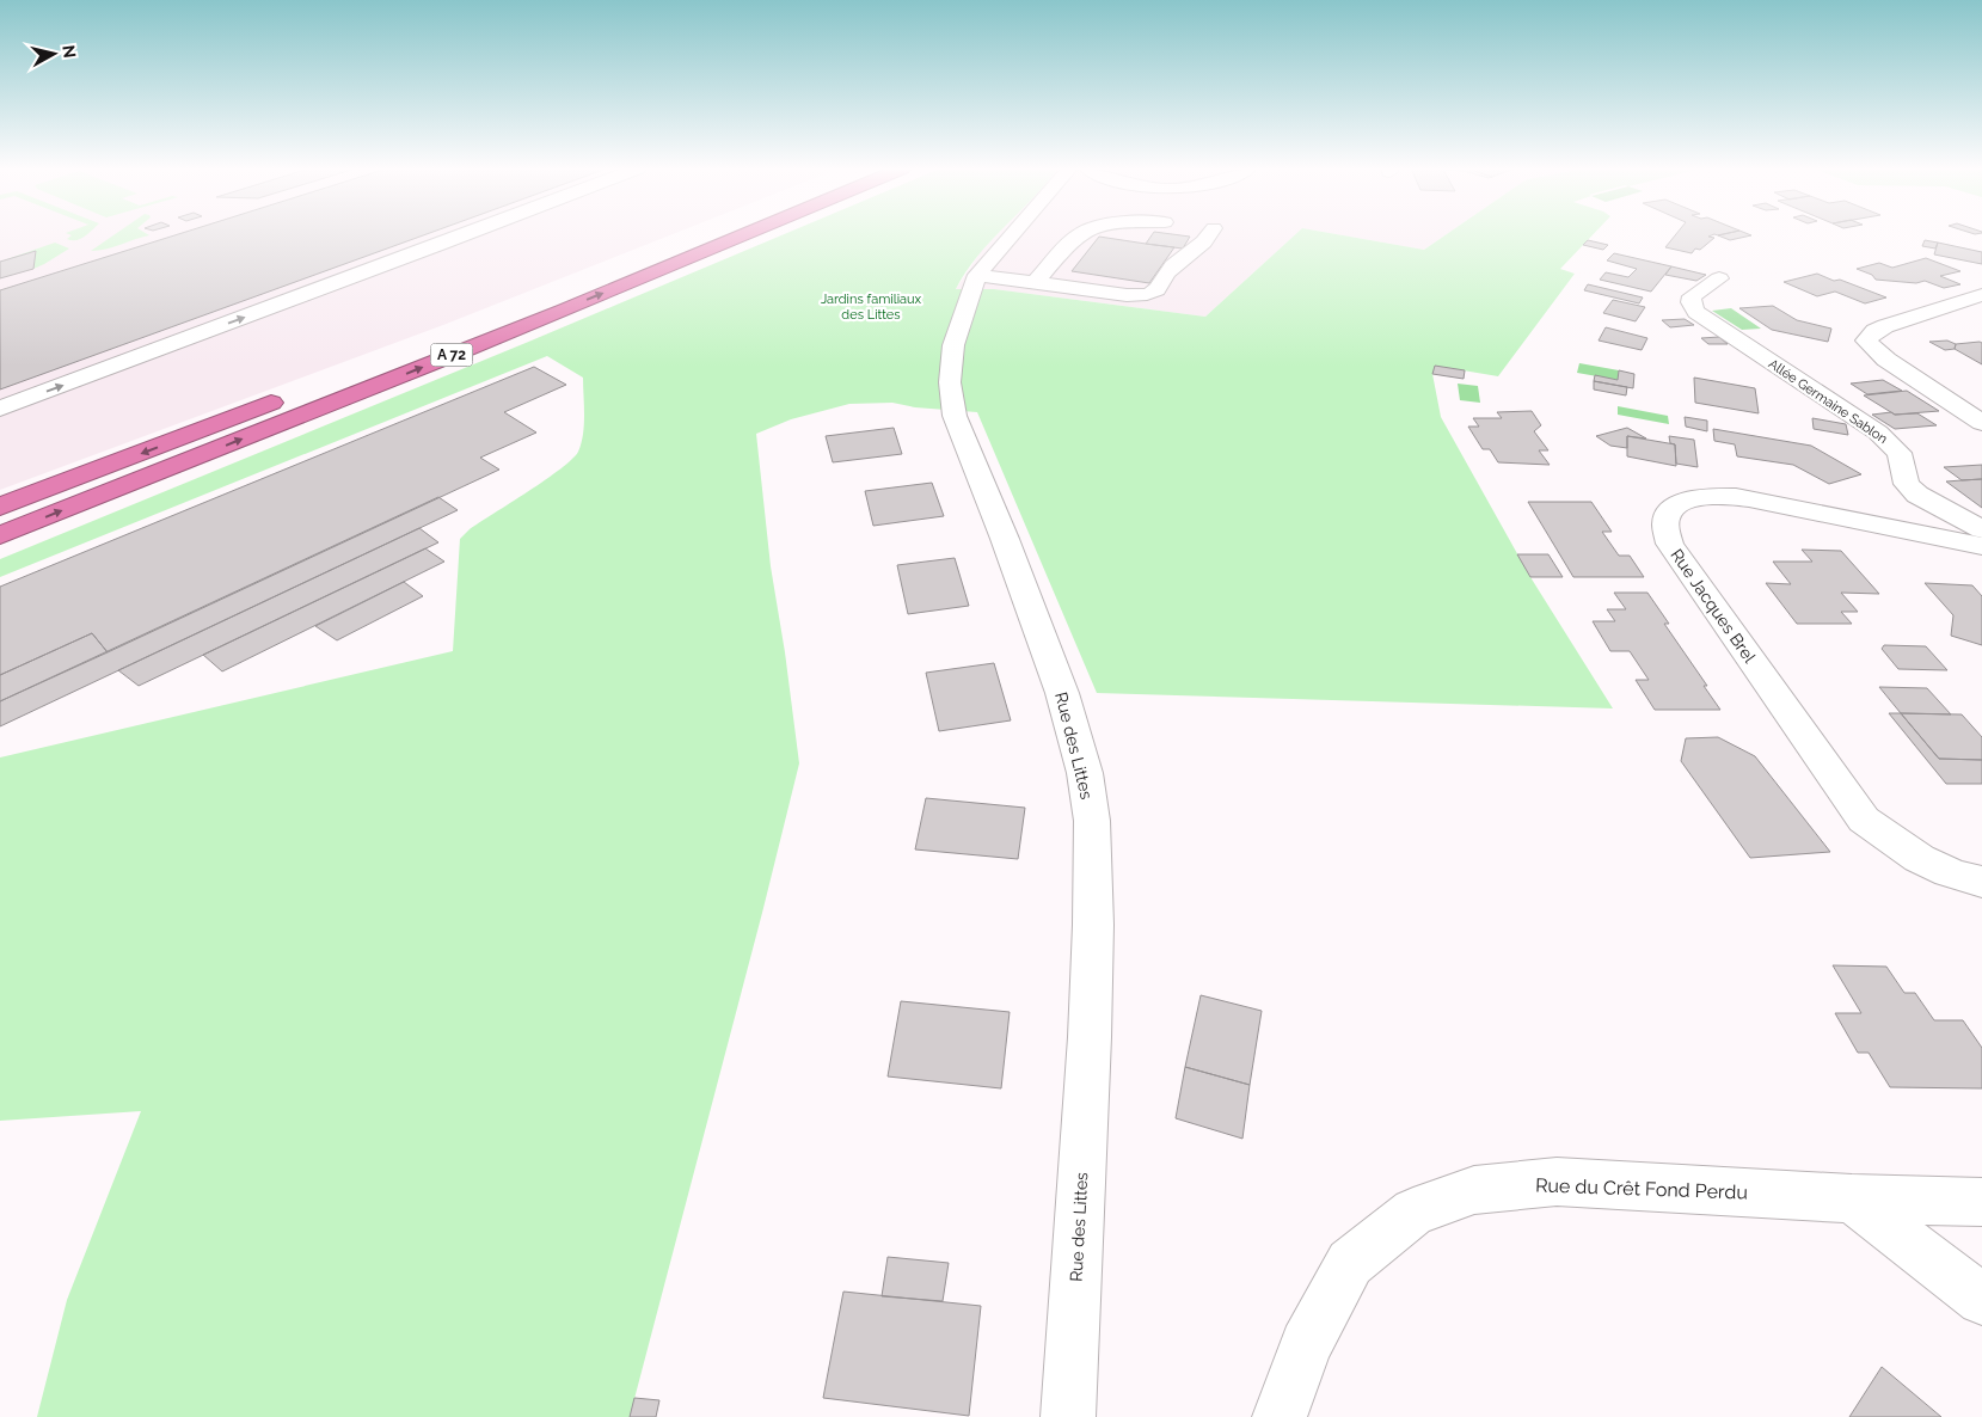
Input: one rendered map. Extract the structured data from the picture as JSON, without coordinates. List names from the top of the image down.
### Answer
{
  "streets": {
    "highway": ["A 72"],
    "street": [
      "Allée Germaine Sablon",
      "Rue Jacques Brel",
      "Rue des Littes",
      "Rue du Crêt Fond Perdu"
    ]
  },
  "parks": ["Jardins familiaux des Littes"],
  "north": "right"
}
